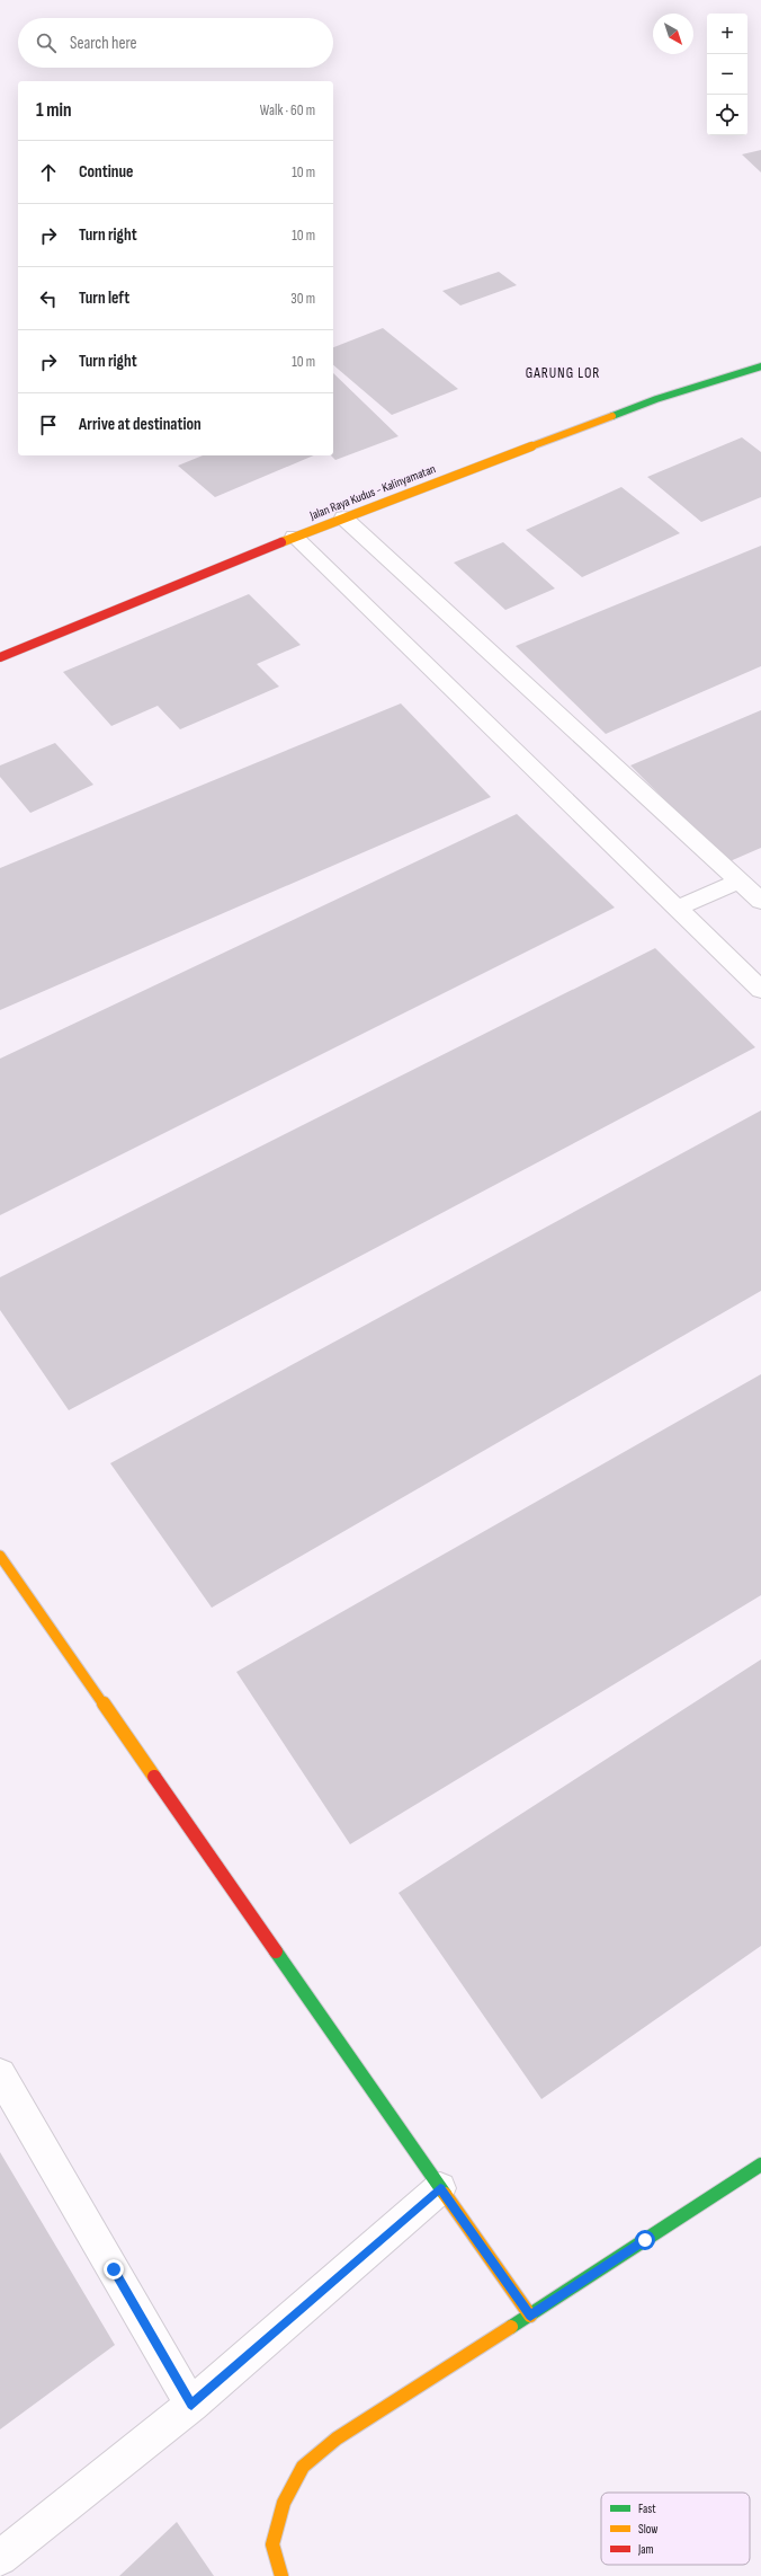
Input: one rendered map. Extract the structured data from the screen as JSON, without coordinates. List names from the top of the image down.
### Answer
{
  "streets": {
    "street": ["Jalan Raya Kudus - Kalinyamatan"]
  },
  "districts": ["GARUNG LOR"],
  "legend": ["Fast", "Slow", "Jam"],
  "north": "bottom right",
  "page": {
    "map_buttons": ["+", "−"],
    "search": "Search here",
    "heading": ["1 min", "Walk · 60 m"],
    "list": [
      ["Continue", "10 m"],
      ["Turn right", "10 m"],
      ["Turn left", "30 m"],
      ["Turn right", "10 m"],
      "Arrive at destination"
    ]
  }
}
